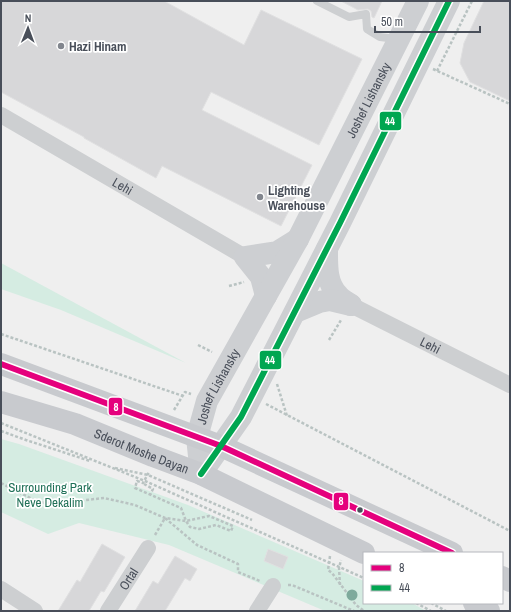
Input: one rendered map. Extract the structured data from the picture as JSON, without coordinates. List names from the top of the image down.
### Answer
{
  "streets": {
    "main road": ["Joshef Lishansky", "Sderot Moshe Dayan"],
    "street": ["Lehi", "Ortal"]
  },
  "crossings": [
    ["Joshef Lishansky", "Sderot Moshe Dayan"]
  ],
  "parks": ["Surrounding Park Neve Dekalim"],
  "places": ["Hazi Hinam", "Lighting Warehouse"],
  "lines": ["transit line 44", "transit line 8"],
  "legend": ["8", "44"],
  "scale_bar": "50 m",
  "north": "top"
}
